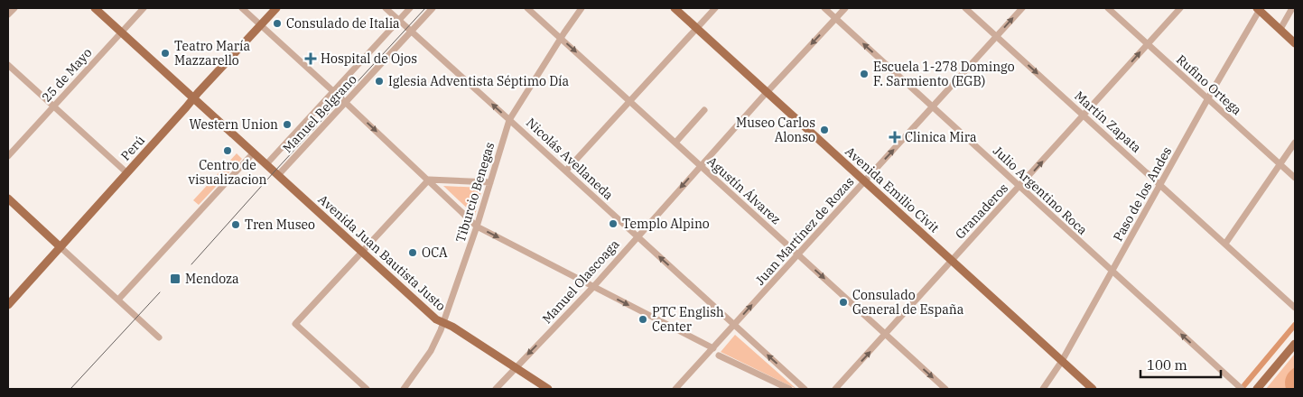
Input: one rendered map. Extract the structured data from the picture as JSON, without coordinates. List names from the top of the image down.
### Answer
{
  "streets": {
    "main road": ["Perú", "Avenida Emilio Civit", "Avenida Juan Bautista Justo"],
    "street": [
      "25 de Mayo",
      "Rufino Ortega",
      "Manuel Belgrano",
      "Martín Zapata",
      "Nicolás Avellaneda",
      "Agustín Álvarez",
      "Julio Argentino Roca",
      "Tiburcio Benegas",
      "Paso de los Andes",
      "Granaderos",
      "Juan Martínez de Rozas",
      "Manuel Olascoaga"
    ]
  },
  "crossings": [
    ["25 de Mayo", "Avenida Juan Bautista Justo"],
    ["Rufino Ortega", "Paso de los Andes"],
    ["Rufino Ortega", "Granaderos"],
    ["Manuel Belgrano", "Nicolás Avellaneda"],
    ["Manuel Belgrano", "Avenida Juan Bautista Justo"],
    ["Martín Zapata", "Paso de los Andes"],
    ["Martín Zapata", "Granaderos"],
    ["Martín Zapata", "Juan Martínez de Rozas"],
    ["Perú", "Avenida Juan Bautista Justo"],
    ["Nicolás Avellaneda", "Tiburcio Benegas"],
    ["Nicolás Avellaneda", "Juan Martínez de Rozas"],
    ["Nicolás Avellaneda", "Manuel Olascoaga"],
    ["Avenida Emilio Civit", "Paso de los Andes"],
    ["Avenida Emilio Civit", "Granaderos"],
    ["Avenida Emilio Civit", "Juan Martínez de Rozas"],
    ["Avenida Emilio Civit", "Manuel Olascoaga"],
    ["Agustín Álvarez", "Tiburcio Benegas"],
    ["Agustín Álvarez", "Granaderos"],
    ["Agustín Álvarez", "Juan Martínez de Rozas"],
    ["Agustín Álvarez", "Manuel Olascoaga"],
    ["Julio Argentino Roca", "Paso de los Andes"],
    ["Julio Argentino Roca", "Granaderos"],
    ["Julio Argentino Roca", "Juan Martínez de Rozas"],
    ["Julio Argentino Roca", "Manuel Olascoaga"],
    ["Tiburcio Benegas", "Avenida Juan Bautista Justo"],
    ["Avenida Juan Bautista Justo", "Manuel Olascoaga"]
  ],
  "one_way": [
    "Agustín Álvarez",
    "Julio Argentino Roca",
    "Granaderos",
    "Juan Martínez de Rozas",
    "Manuel Olascoaga"
  ],
  "places": {
    "other": [
      "Consulado de Italia",
      "Teatro María Mazzarello",
      "Escuela 1-278 Domingo F. Sarmiento (EGB)",
      "Iglesia Adventista Séptimo Día",
      "Western Union",
      "Museo Carlos Alonso",
      "Centro de visualizacion",
      "Templo Alpino",
      "Tren Museo",
      "OCA",
      "Consulado General de España",
      "PTC English Center"
    ],
    "health": ["Hospital de Ojos", "Clinica Mira"],
    "transit": ["Mendoza"]
  },
  "scale_bar": "100 m"
}
